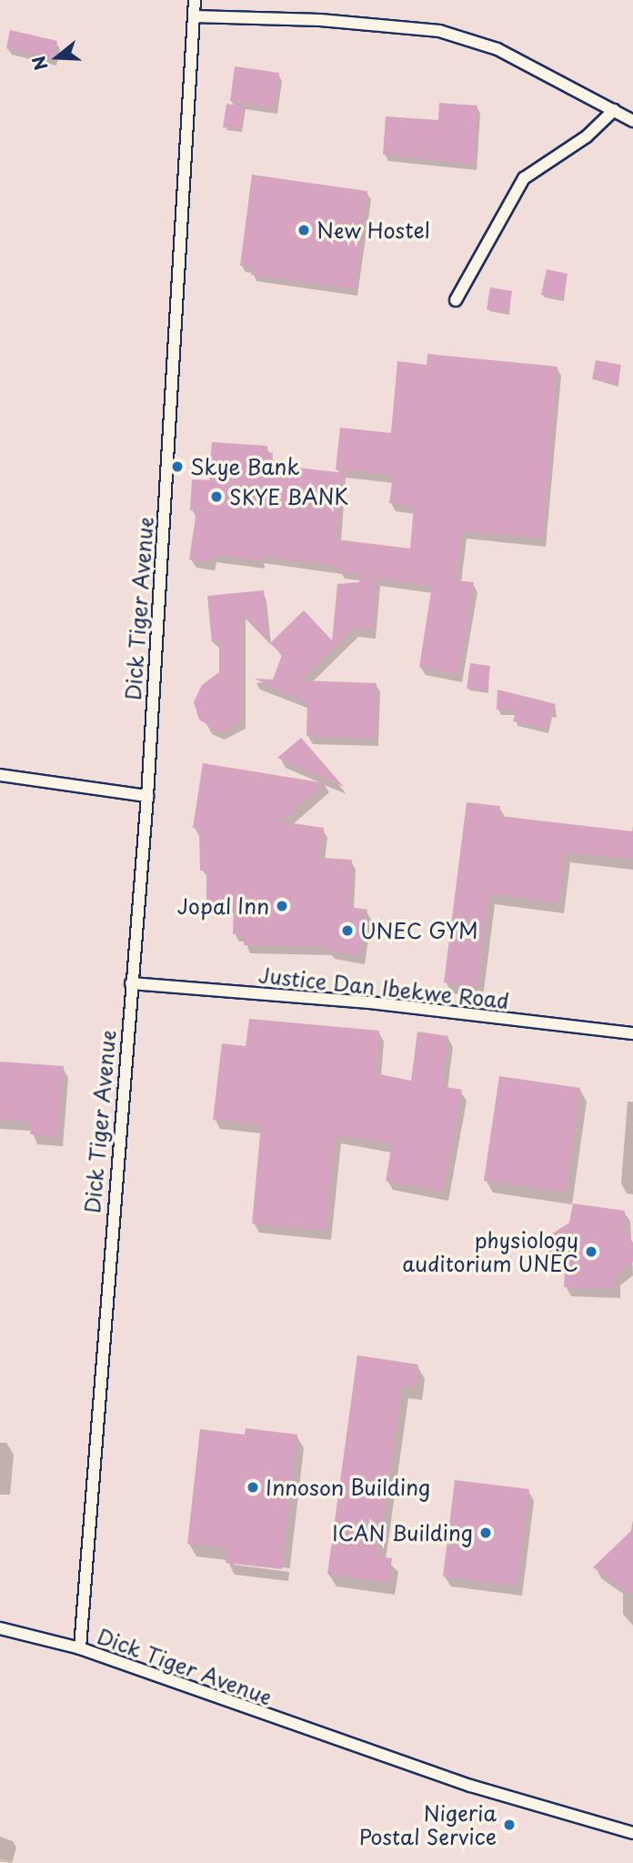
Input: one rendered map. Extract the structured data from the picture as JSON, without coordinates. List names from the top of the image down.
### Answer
{
  "streets": {
    "lane": ["Dick Tiger Avenue", "Justice Dan Ibekwe Road"]
  },
  "crossings": [
    ["Dick Tiger Avenue", "Justice Dan Ibekwe Road"]
  ],
  "places": [
    "New Hostel",
    "Skye Bank",
    "SKYE BANK",
    "Jopal Inn",
    "UNEC GYM",
    "physiology auditorium UNEC",
    "Innoson Building",
    "ICAN Building",
    "Nigeria Postal Service"
  ],
  "north": "left"
}
